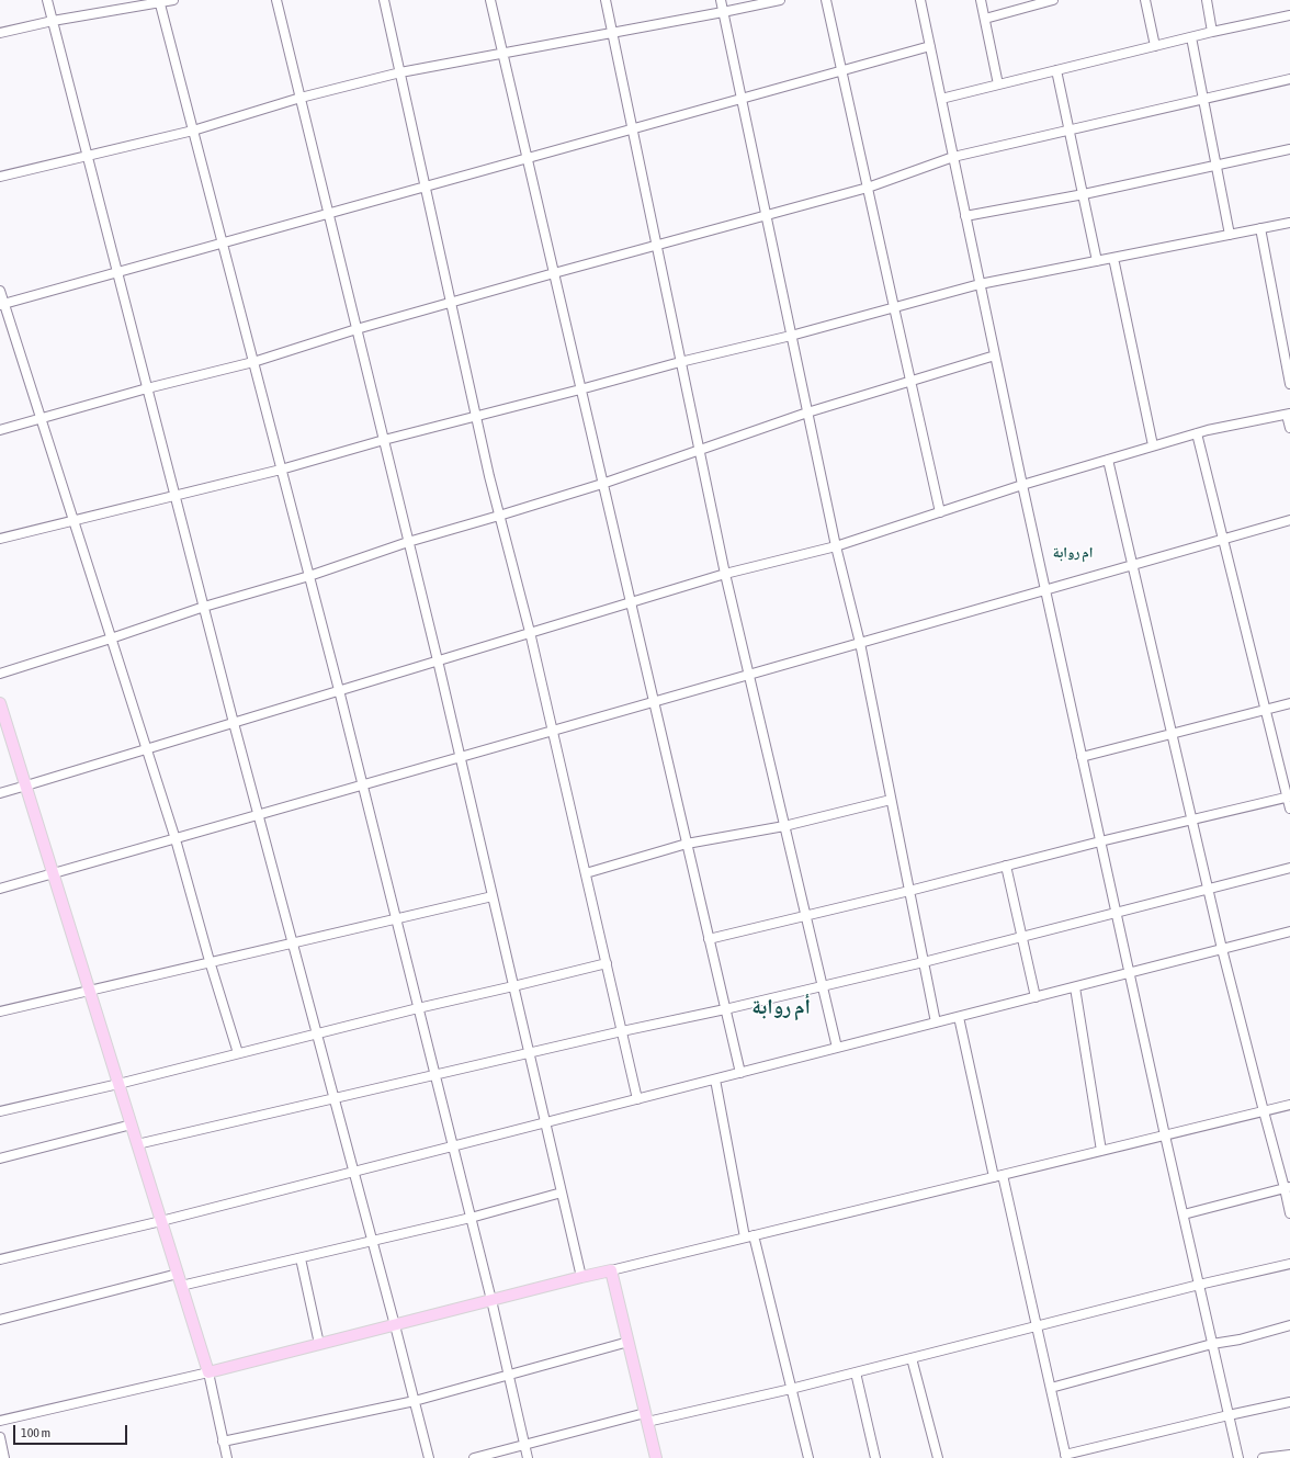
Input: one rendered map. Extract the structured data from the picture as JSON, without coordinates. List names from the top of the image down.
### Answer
{
  "districts": ["ام روابة", "أم روابة"],
  "scale_bar": "100 m"
}
